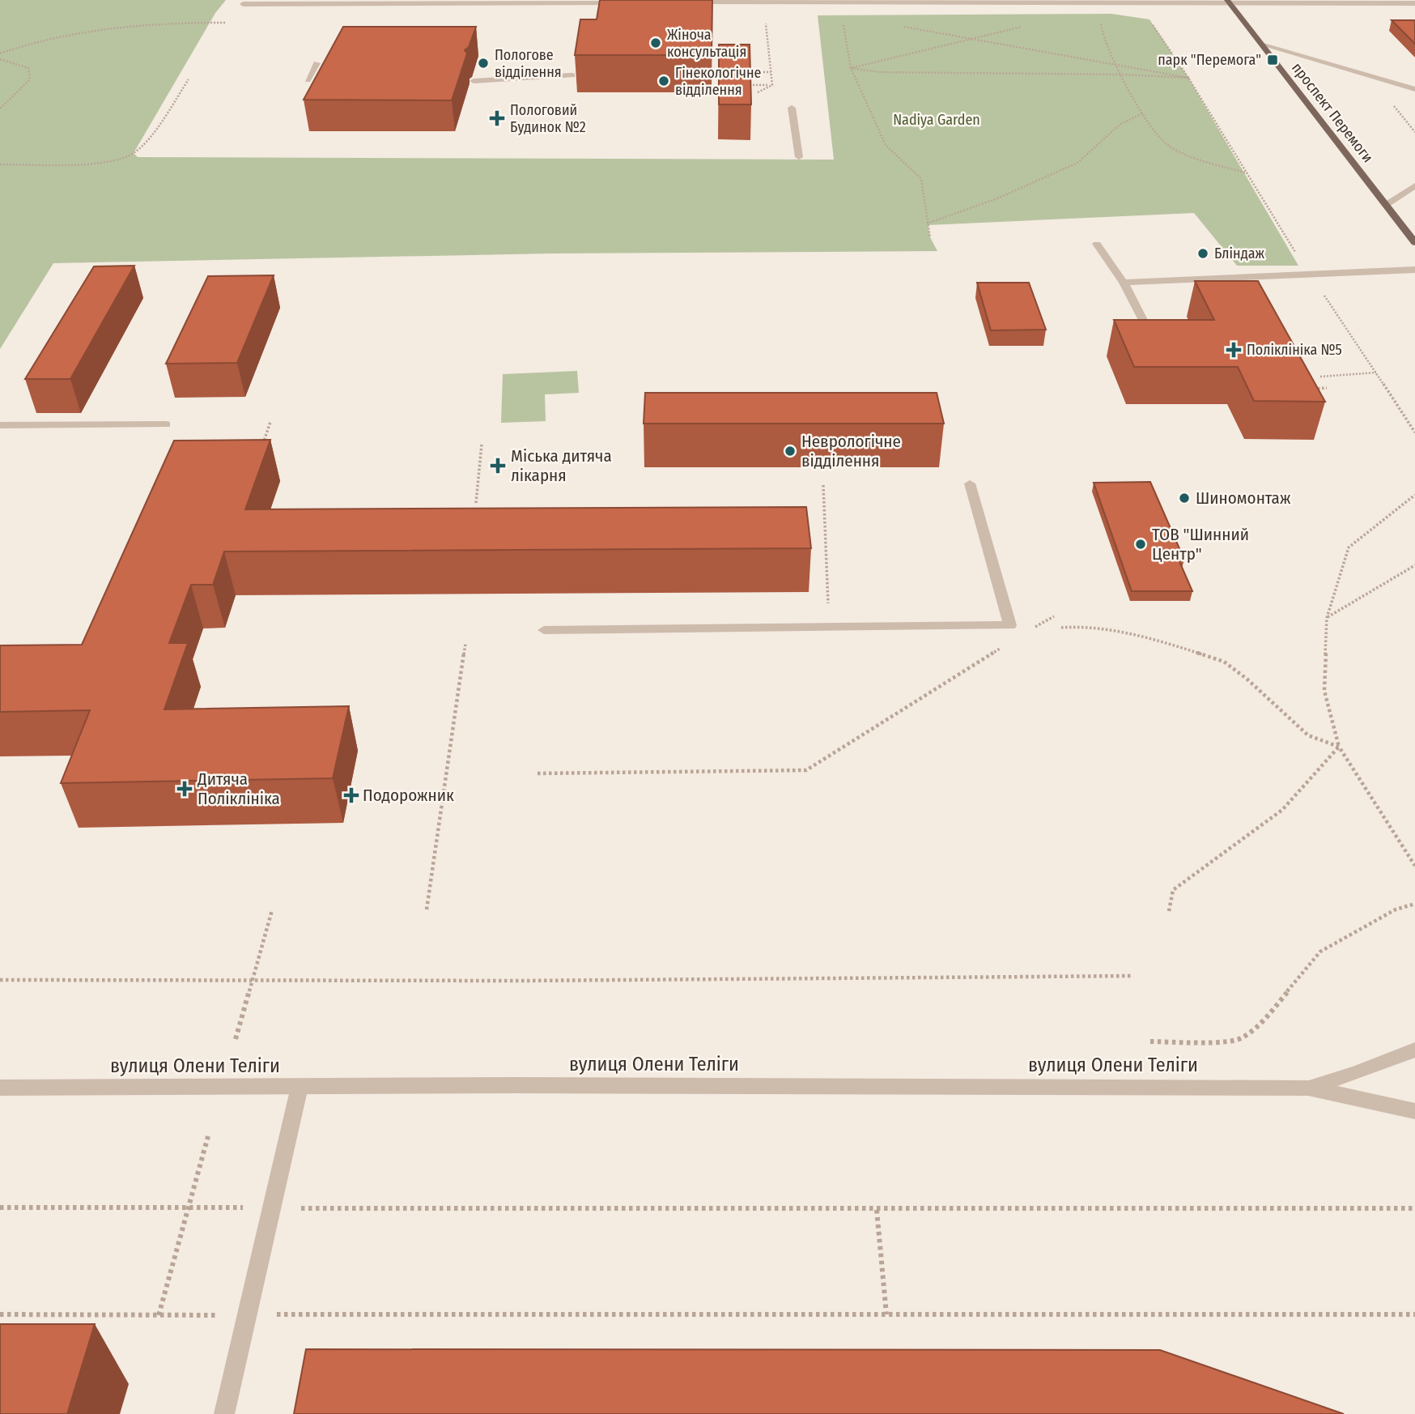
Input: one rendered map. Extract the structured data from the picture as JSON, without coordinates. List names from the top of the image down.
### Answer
{
  "streets": {
    "main road": ["проспект Перемоги"],
    "street": ["вулиця Олени Теліги"]
  },
  "parks": ["Nadiya Garden"],
  "places": {
    "other": [
      "Жіноча консультація",
      "Пологове відділення",
      "Гінекологічне відділення",
      "Бліндаж",
      "Неврологічне відділення",
      "Шиномонтаж",
      "ТОВ \"Шинний Центр\""
    ],
    "transit": ["парк \"Перемога\""],
    "health": [
      "Пологовий Будинок №2",
      "Поліклініка №5",
      "Міська дитяча лікарня",
      "Дитяча Поліклініка",
      "Подорожник"
    ]
  }
}
